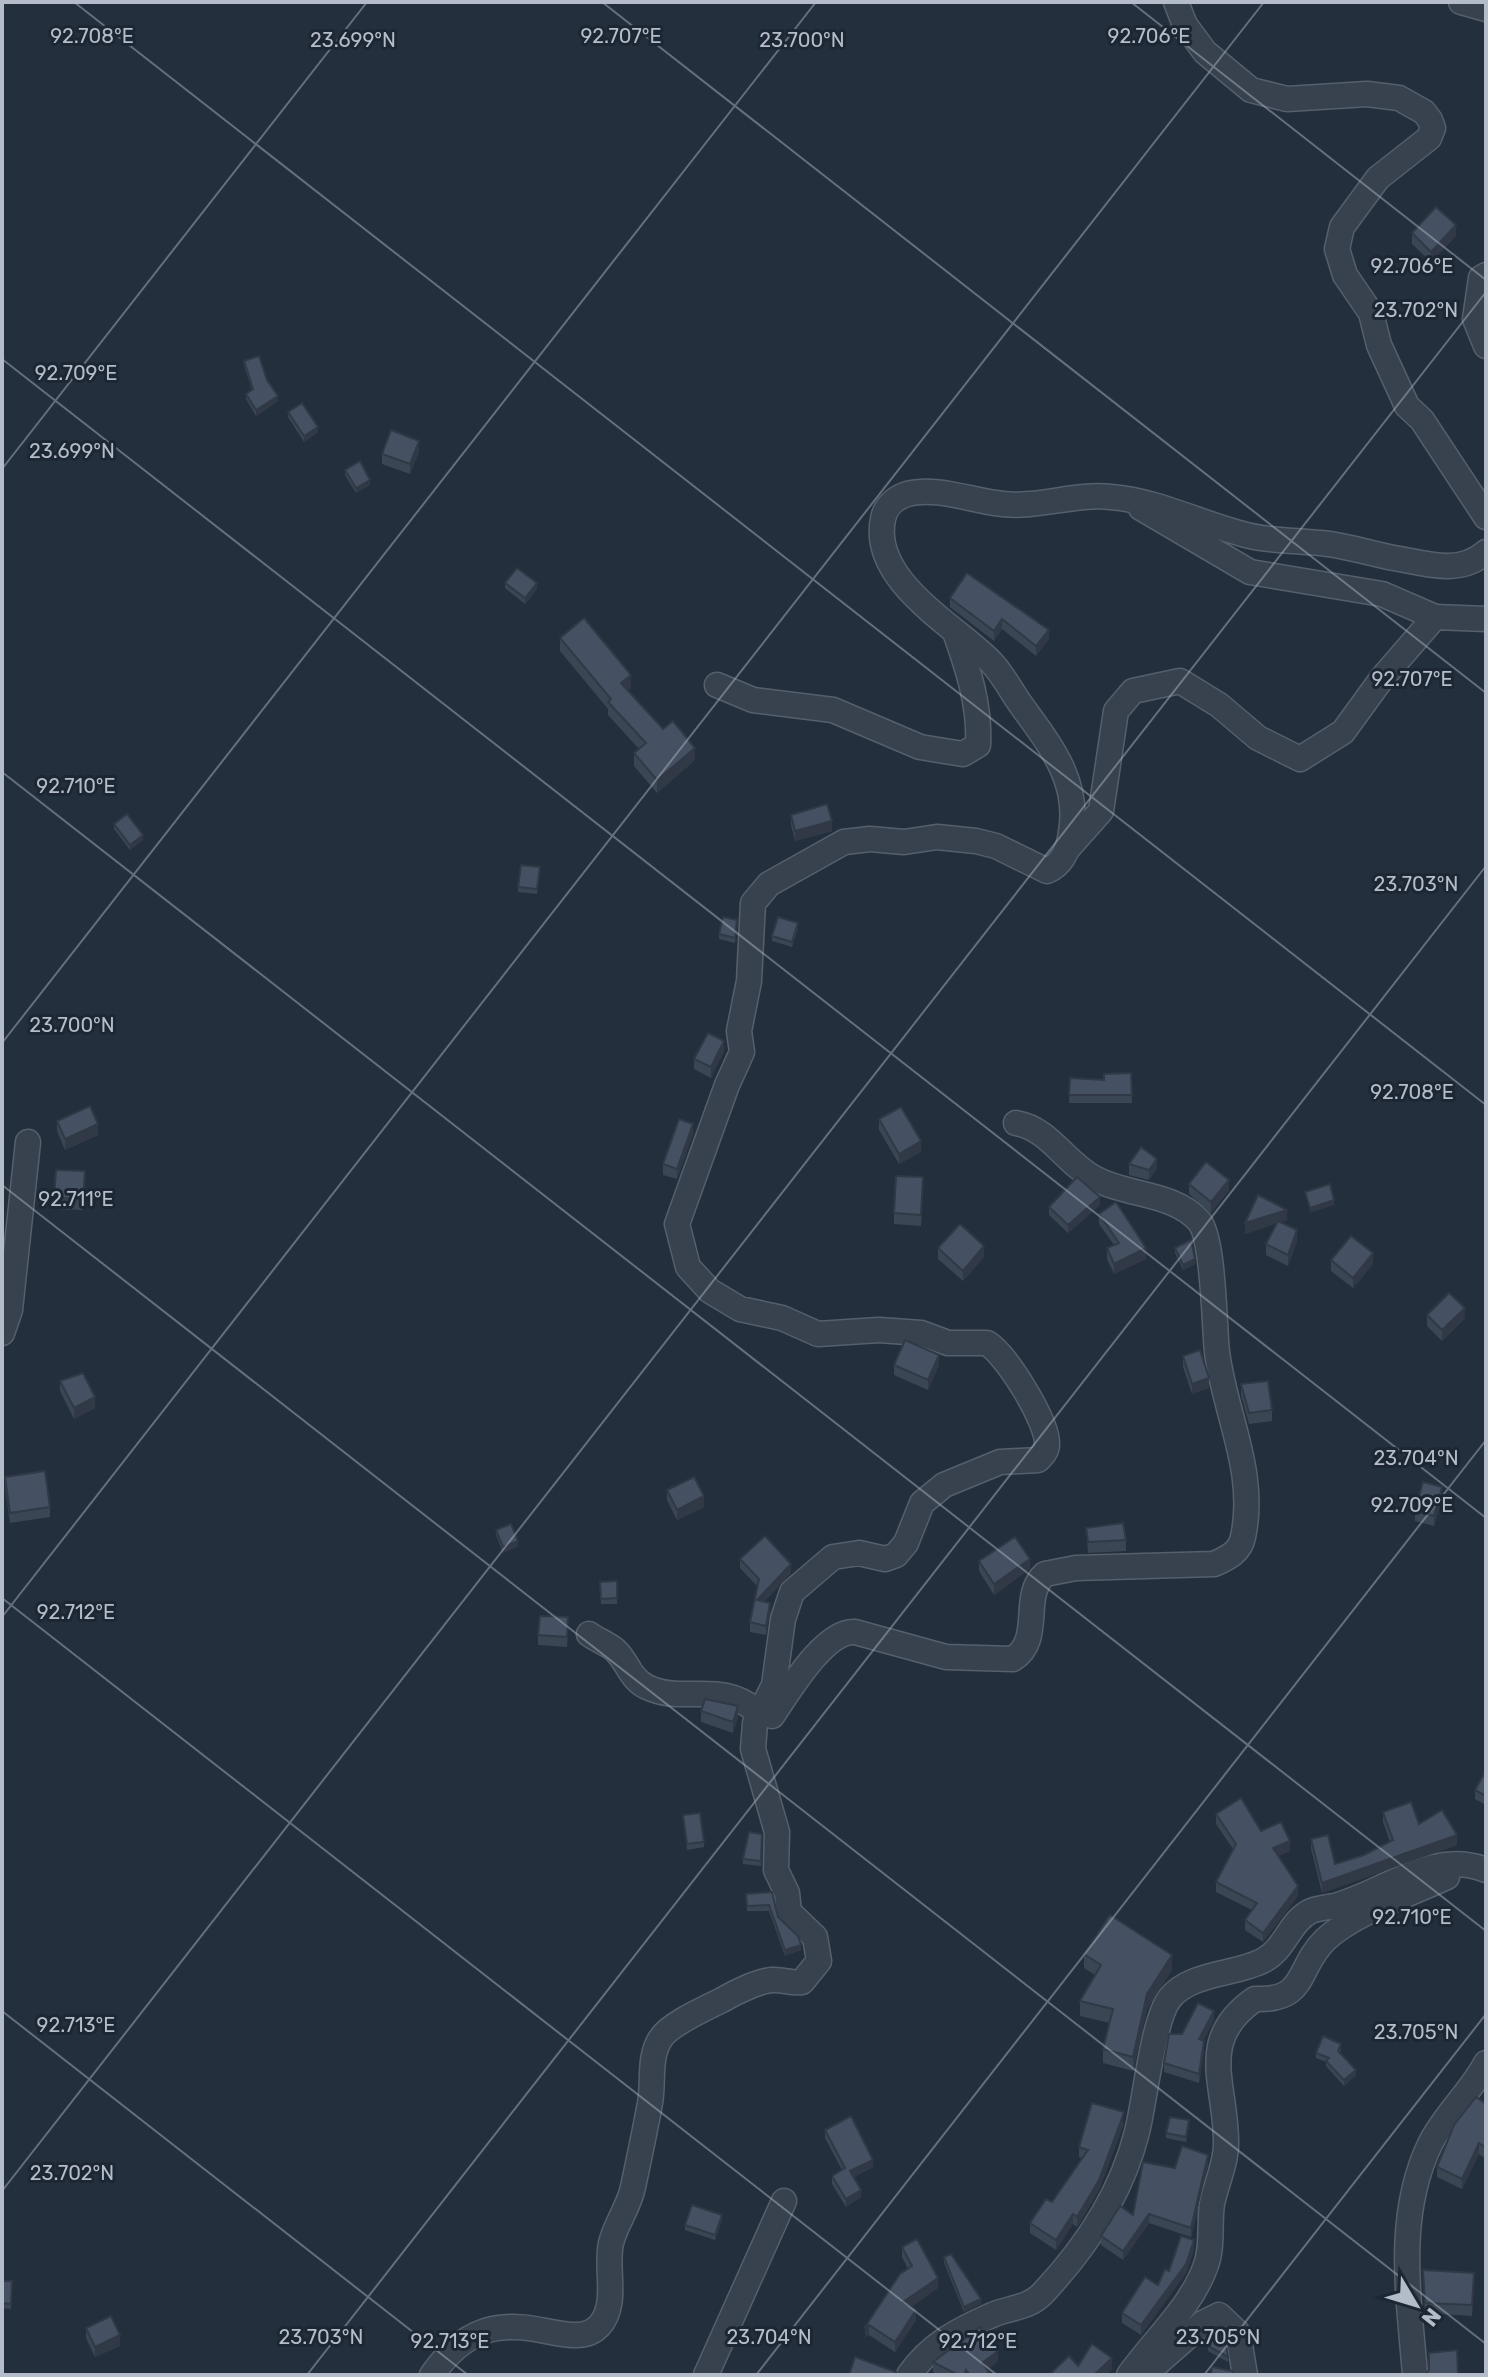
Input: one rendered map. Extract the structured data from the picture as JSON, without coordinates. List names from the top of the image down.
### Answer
{
  "north": "bottom right",
  "coordinates": [
    "92.708°E",
    "92.707°E",
    "92.706°E",
    "23.699°N",
    "23.700°N",
    "23.702°N",
    "92.709°E",
    "92.710°E",
    "23.703°N",
    "92.711°E",
    "23.704°N",
    "92.712°E",
    "92.713°E",
    "23.705°N"
  ]
}
